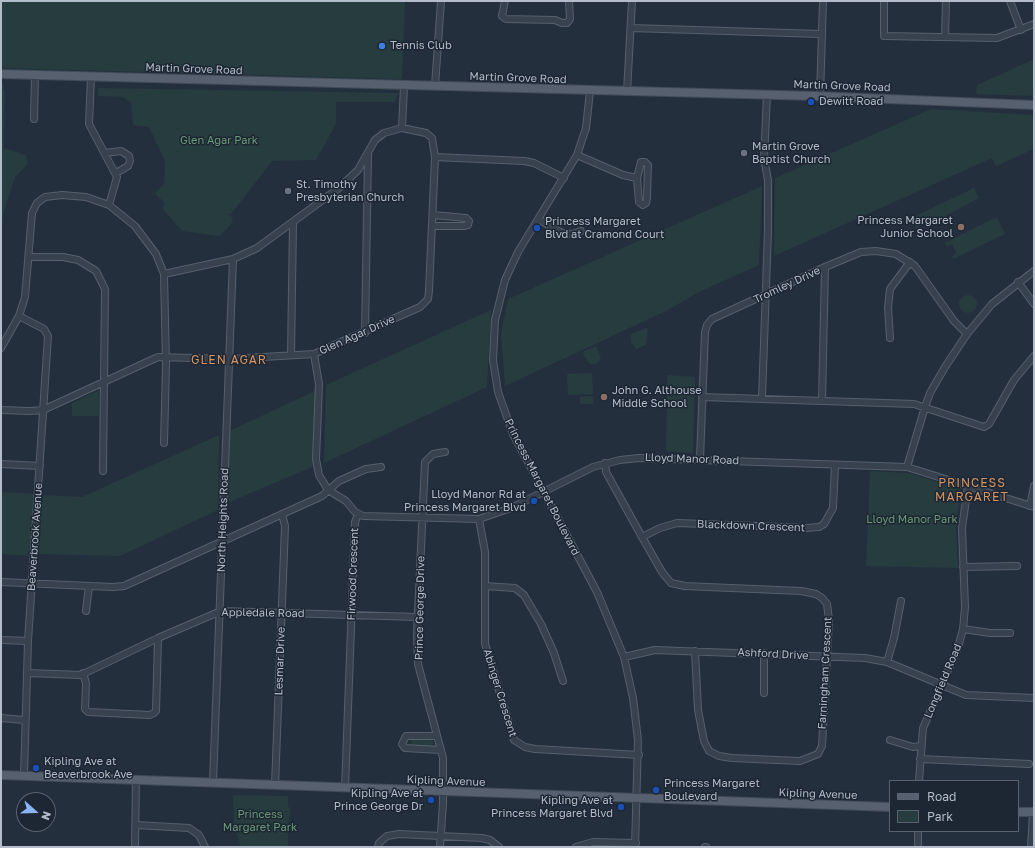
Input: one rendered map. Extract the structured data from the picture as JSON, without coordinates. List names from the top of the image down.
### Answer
{
  "streets": {
    "main road": ["Martin Grove Road", "Kipling Avenue"],
    "street": [
      "Tromley Drive",
      "Glen Agar Drive",
      "Lloyd Manor Road",
      "Princess Margaret Boulevard",
      "North Heights Road",
      "Blackdown Crescent",
      "Beaverbrook Avenue",
      "Firwood Crescent",
      "Prince George Drive",
      "Appledale Road",
      "Ashford Drive",
      "Lesmar Drive",
      "Farningham Crescent",
      "Longfield Road",
      "Abinger Crescent"
    ]
  },
  "crossings": [
    ["Martin Grove Road", "Princess Margaret Boulevard"],
    ["Tromley Drive", "Lloyd Manor Road"],
    ["Glen Agar Drive", "North Heights Road"],
    ["Glen Agar Drive", "Beaverbrook Avenue"],
    ["Lloyd Manor Road", "Princess Margaret Boulevard"],
    ["Lloyd Manor Road", "Blackdown Crescent"],
    ["Lloyd Manor Road", "Firwood Crescent"],
    ["Lloyd Manor Road", "Prince George Drive"],
    ["Lloyd Manor Road", "Farningham Crescent"],
    ["Lloyd Manor Road", "Longfield Road"],
    ["Lloyd Manor Road", "Abinger Crescent"],
    ["Princess Margaret Boulevard", "Ashford Drive"],
    ["Princess Margaret Boulevard", "Abinger Crescent"],
    ["Princess Margaret Boulevard", "Kipling Avenue"],
    ["North Heights Road", "Appledale Road"],
    ["North Heights Road", "Kipling Avenue"],
    ["Blackdown Crescent", "Farningham Crescent"],
    ["Beaverbrook Avenue", "Appledale Road"],
    ["Beaverbrook Avenue", "Kipling Avenue"],
    ["Firwood Crescent", "Appledale Road"],
    ["Firwood Crescent", "Kipling Avenue"],
    ["Prince George Drive", "Appledale Road"],
    ["Prince George Drive", "Kipling Avenue"],
    ["Appledale Road", "Lesmar Drive"],
    ["Ashford Drive", "Farningham Crescent"],
    ["Ashford Drive", "Longfield Road"],
    ["Lesmar Drive", "Kipling Avenue"]
  ],
  "districts": ["GLEN AGAR", "PRINCESS MARGARET"],
  "parks": ["Glen Agar Park", "Lloyd Manor Park", "Princess Margaret Park"],
  "places": [
    "Tennis Club",
    "Dewitt Road",
    "Martin Grove Baptist Church",
    "St. Timothy Presbyterian Church",
    "Princess Margaret Junior School",
    "Princess Margaret Blvd at Cramond Court",
    "John G. Althouse Middle School",
    "Lloyd Manor Rd at Princess Margaret Blvd",
    "Kipling Ave at Beaverbrook Ave",
    "Princess Margaret Boulevard",
    "Kipling Ave at Prince George Dr",
    "Kipling Ave at Princess Margaret Blvd"
  ],
  "legend": ["Road", "Park"],
  "north": "right"
}
